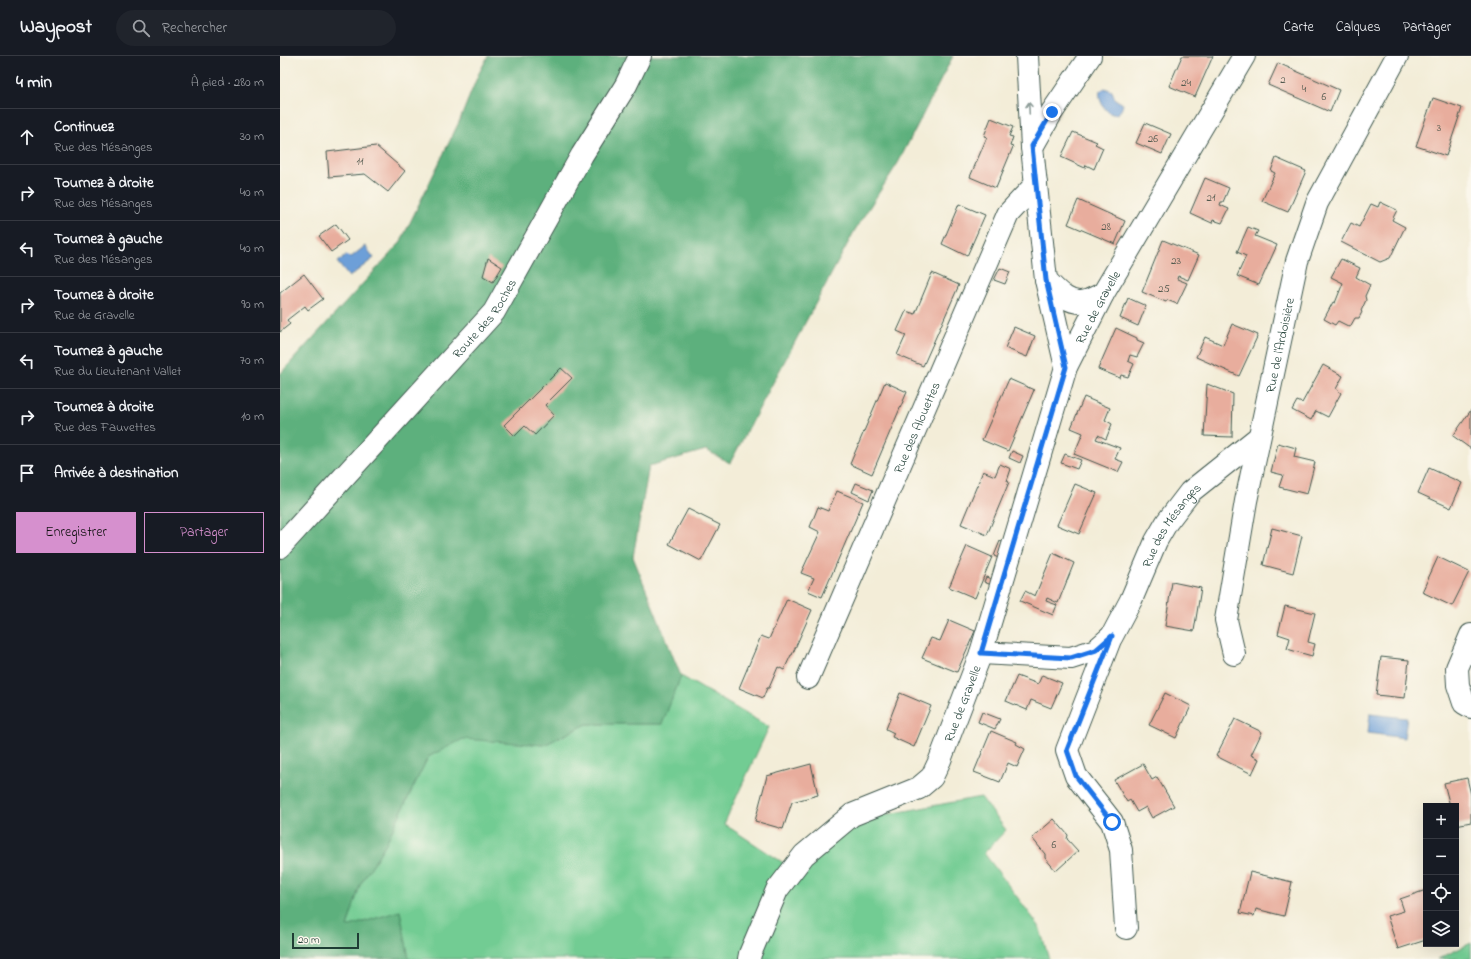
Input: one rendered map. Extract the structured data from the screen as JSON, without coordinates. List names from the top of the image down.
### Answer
{
  "streets": {
    "street": [
      "Rue de Gravelle",
      "Route des Roches",
      "Rue de l'Ardoisière",
      "Rue des Alouettes",
      "Rue des Mésanges"
    ]
  },
  "crossings": [
    ["Rue de Gravelle", "Rue des Mésanges"],
    ["Rue de l'Ardoisière", "Rue des Mésanges"]
  ],
  "house_numbers": [
    "2",
    "24",
    "4",
    "6",
    "3",
    "26",
    "11",
    "21",
    "28",
    "23",
    "25",
    "6"
  ],
  "scale_bar": "20 m",
  "page": {
    "header": "Waypost",
    "search": "Rechercher",
    "nav": ["Carte", "Calques", "Partager"],
    "heading": ["4 min", "À pied · 280 m"],
    "list": [
      ["Continuez", "Rue des Mésanges", "30 m"],
      ["Tournez à droite", "Rue des Mésanges", "40 m"],
      ["Tournez à gauche", "Rue des Mésanges", "40 m"],
      ["Tournez à droite", "Rue de Gravelle", "90 m"],
      ["Tournez à gauche", "Rue du Lieutenant Vallet", "70 m"],
      ["Tournez à droite", "Rue des Fauvettes", "10 m"],
      "Arrivée à destination"
    ],
    "buttons": ["Enregistrer", "Partager"],
    "map_buttons": ["+", "−"],
    "scale": "20 m"
  }
}
